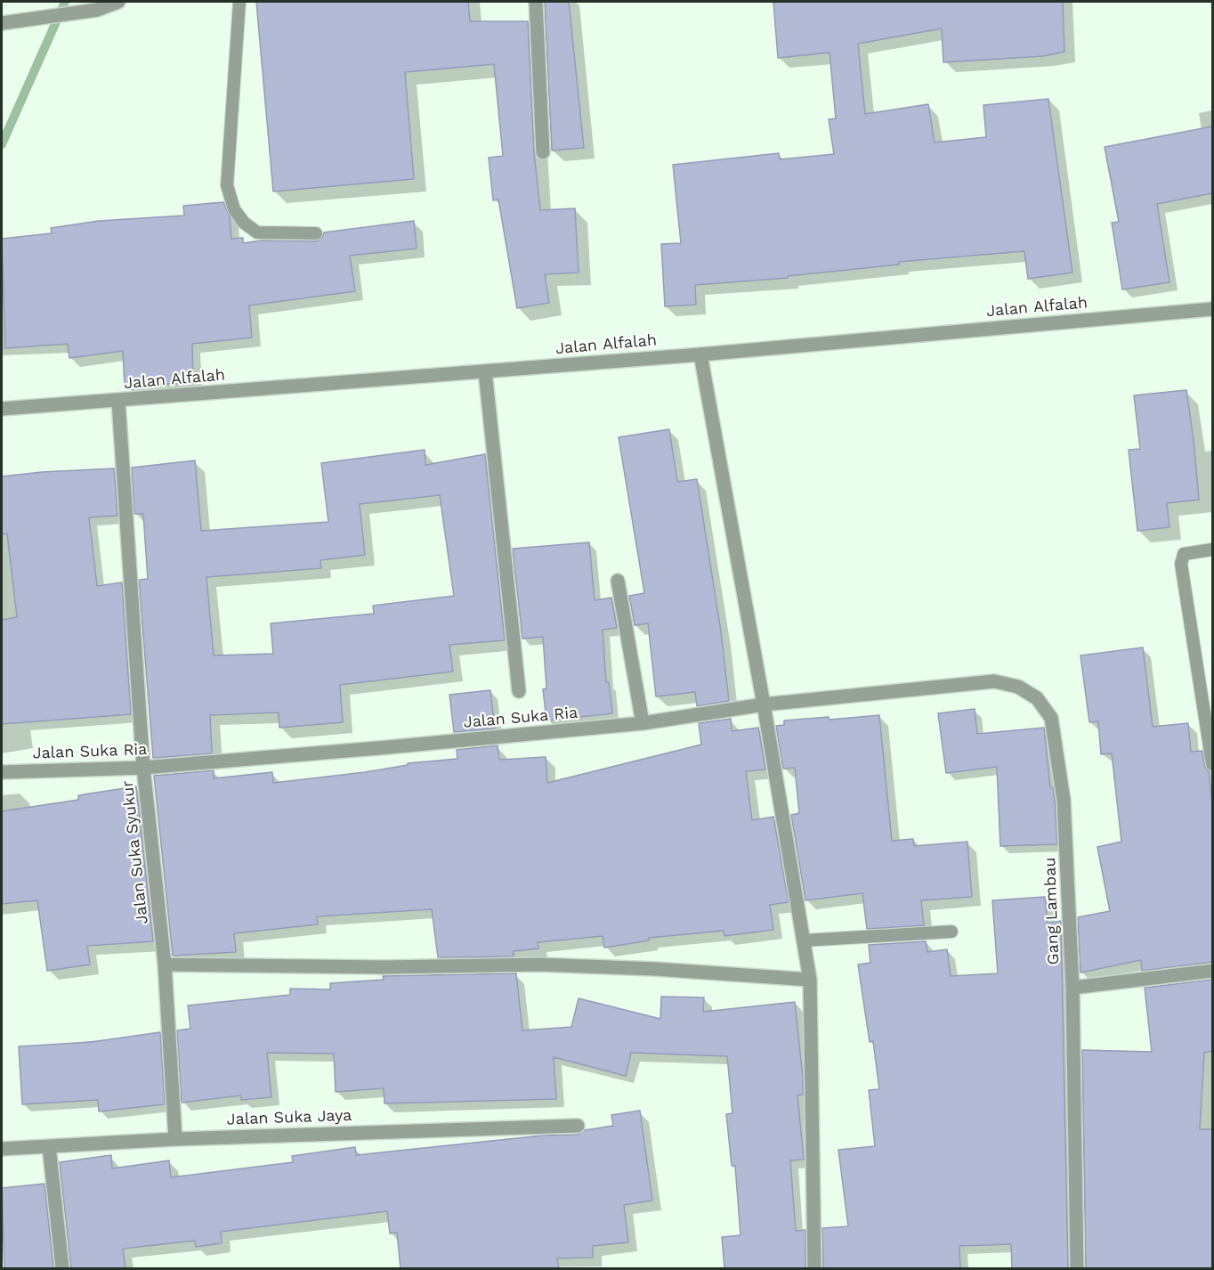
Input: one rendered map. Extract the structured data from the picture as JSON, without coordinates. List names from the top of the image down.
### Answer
{
  "streets": {
    "street": [
      "Jalan Alfalah",
      "Jalan Suka Ria",
      "Jalan Suka Syukur",
      "Gang Lambau",
      "Jalan Suka Jaya"
    ]
  },
  "crossings": [
    ["Jalan Alfalah", "Jalan Suka Syukur"],
    ["Jalan Suka Ria", "Jalan Suka Syukur"],
    ["Jalan Suka Ria", "Gang Lambau"],
    ["Jalan Suka Syukur", "Jalan Suka Jaya"]
  ]
}
